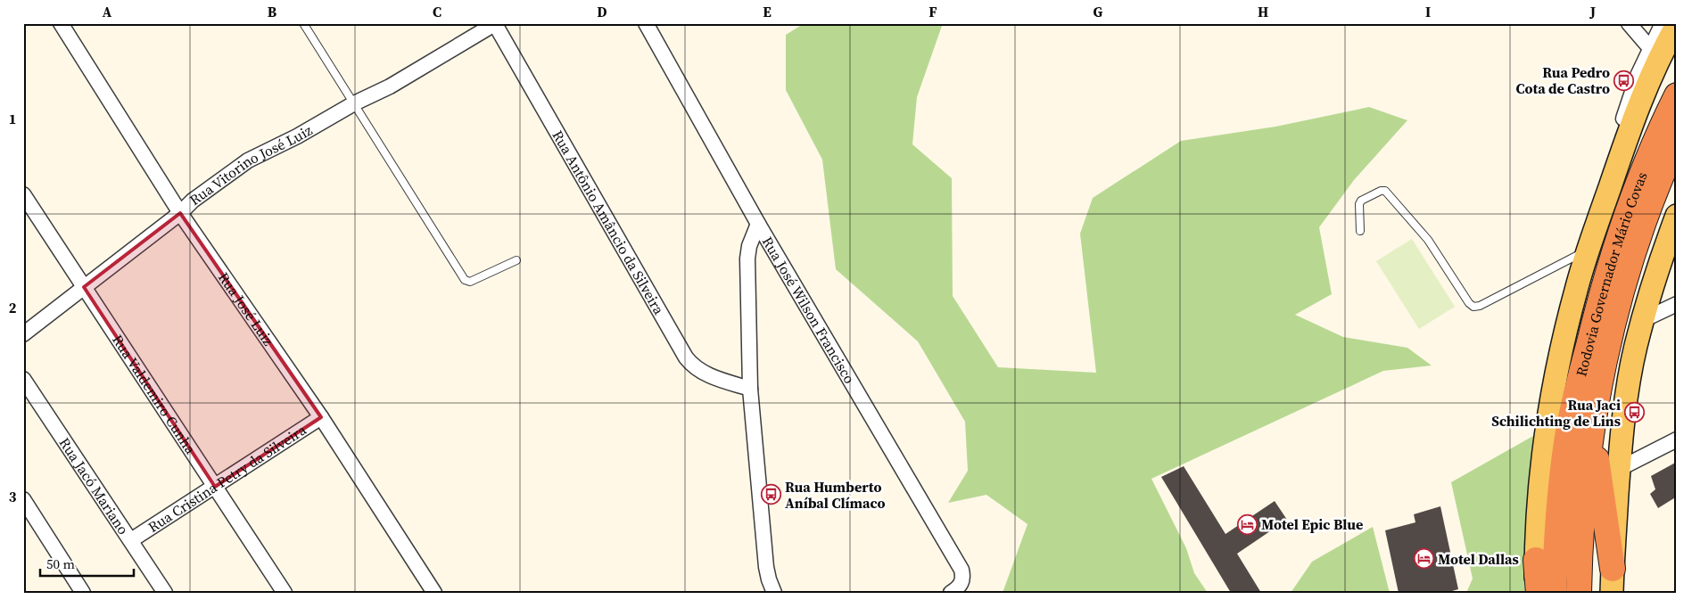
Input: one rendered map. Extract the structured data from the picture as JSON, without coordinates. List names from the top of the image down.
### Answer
{
  "streets": {
    "highway": ["Rodovia Governador Mário Covas"],
    "street": [
      "Rua Vitorino José Luiz",
      "Rua Antônio Amâncio da Silveira",
      "Rua José Luiz",
      "Rua José Wilson Francisco",
      "Rua Valdemiro Cunha",
      "Rua Cristina Petry da Silveira",
      "Rua Jacó Mariano"
    ]
  },
  "crossings": [
    ["Rua Vitorino José Luiz", "Rua Antônio Amâncio da Silveira"],
    ["Rua Vitorino José Luiz", "Rua José Luiz"],
    ["Rua Vitorino José Luiz", "Rua Valdemiro Cunha"],
    ["Rua José Luiz", "Rua Cristina Petry da Silveira"],
    ["Rua Valdemiro Cunha", "Rua Cristina Petry da Silveira"],
    ["Rua Cristina Petry da Silveira", "Rua Jacó Mariano"]
  ],
  "places": {
    "bus stop": ["Rua Pedro Cota de Castro", "Rua Jaci Schilichting de Lins", "Rua Humberto Aníbal Clímaco"],
    "hotel": ["Motel Epic Blue", "Motel Dallas"]
  },
  "scale_bar": "50 m",
  "grid": {
    "columns": [
      "A",
      "B",
      "C",
      "D",
      "E",
      "F",
      "G",
      "H",
      "I",
      "J"
    ],
    "rows": ["1", "2", "3"]
  }
}
